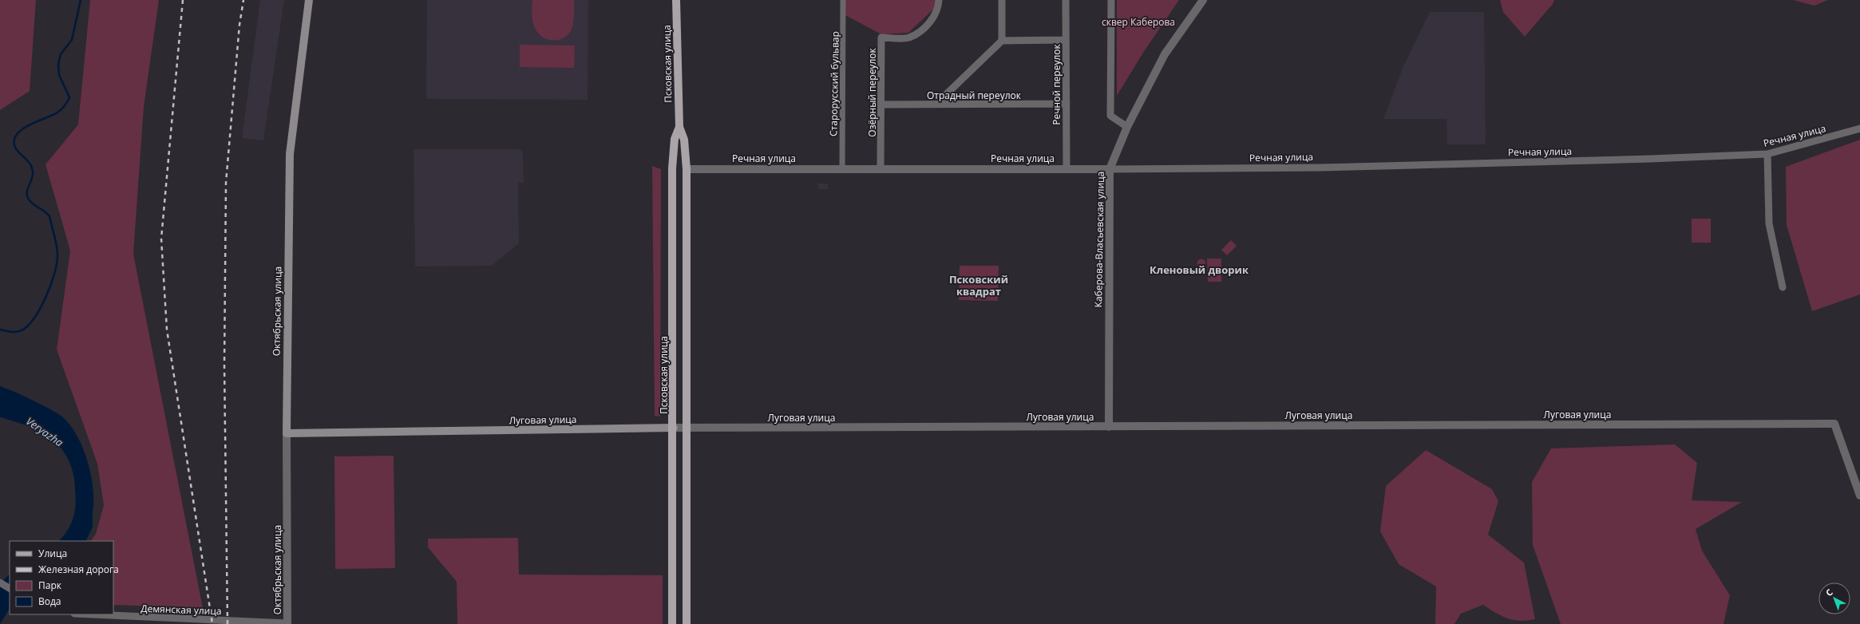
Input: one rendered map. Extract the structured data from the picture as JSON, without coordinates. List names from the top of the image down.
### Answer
{
  "streets": {
    "main road": ["Псковская улица", "Октябрьская улица", "Луговая улица"],
    "street": [
      "Старорусский бульвар",
      "Речной переулок",
      "Озёрный переулок",
      "Отрадный переулок",
      "Речная улица",
      "Каберова-Власьевская улица",
      "Демянская улица"
    ]
  },
  "crossings": [
    ["Псковская улица", "Речная улица"],
    ["Псковская улица", "Луговая улица"],
    ["Старорусский бульвар", "Речная улица"],
    ["Речной переулок", "Отрадный переулок"],
    ["Речной переулок", "Речная улица"],
    ["Озёрный переулок", "Отрадный переулок"],
    ["Озёрный переулок", "Речная улица"],
    ["Речная улица", "Каберова-Власьевская улица"],
    ["Каберова-Власьевская улица", "Луговая улица"],
    ["Октябрьская улица", "Луговая улица"],
    ["Октябрьская улица", "Демянская улица"]
  ],
  "districts": ["Кленовый дворик", "Псковский квадрат"],
  "water": ["Veryazha"],
  "parks": ["сквер Каберова"],
  "legend": [
    "Улица",
    "Железная дорога",
    "Парк",
    "Вода"
  ],
  "north": "top left"
}
